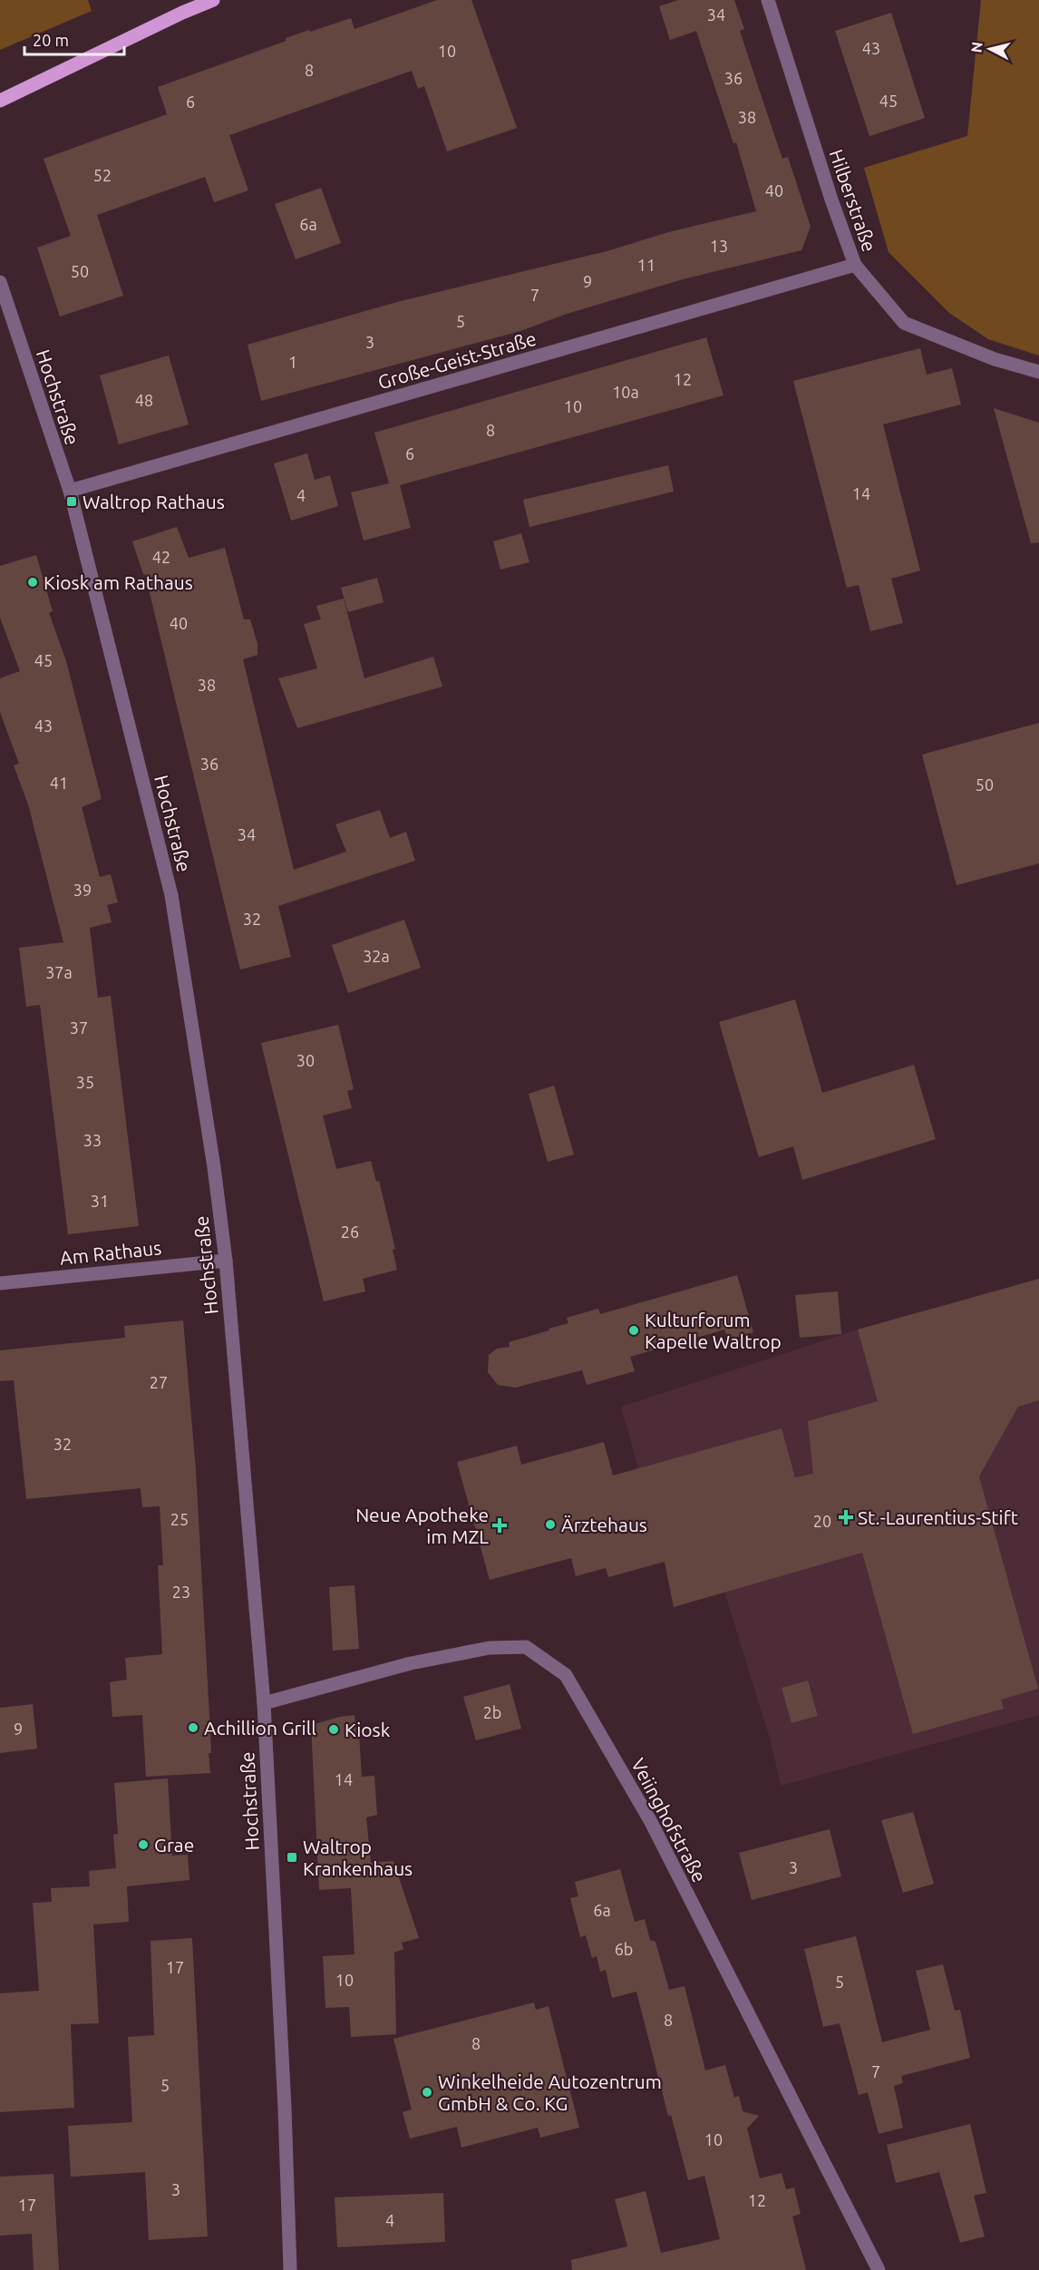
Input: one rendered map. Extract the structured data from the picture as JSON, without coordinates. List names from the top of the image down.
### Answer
{
  "streets": {
    "street": [
      "Hilberstraße",
      "Große-Geist-Straße",
      "Hochstraße",
      "Am Rathaus",
      "Veiinghofstraße"
    ]
  },
  "crossings": [
    ["Hilberstraße", "Große-Geist-Straße"],
    ["Große-Geist-Straße", "Hochstraße"],
    ["Hochstraße", "Am Rathaus"],
    ["Hochstraße", "Veiinghofstraße"]
  ],
  "places": {
    "transit": ["Waltrop Rathaus", "Waltrop Krankenhaus"],
    "other": [
      "Kiosk am Rathaus",
      "Kulturforum Kapelle Waltrop",
      "Ärztehaus",
      "Achillion Grill",
      "Kiosk",
      "Grae",
      "Winkelheide Autozentrum GmbH & Co. KG"
    ],
    "health": ["St.-Laurentius-Stift", "Neue Apotheke im MZL"]
  },
  "house_numbers": [
    "34",
    "43",
    "10",
    "8",
    "36",
    "45",
    "6",
    "38",
    "52",
    "40",
    "6a",
    "13",
    "11",
    "50",
    "9",
    "7",
    "5",
    "3",
    "1",
    "12",
    "10a",
    "48",
    "10",
    "8",
    "6",
    "14",
    "4",
    "42",
    "40",
    "45",
    "38",
    "43",
    "36",
    "41",
    "50",
    "34",
    "39",
    "32",
    "32a",
    "37a",
    "37",
    "30",
    "35",
    "33",
    "31",
    "26",
    "27",
    "32",
    "25",
    "20",
    "23",
    "2b",
    "9",
    "14",
    "3",
    "6a",
    "6b",
    "17",
    "10",
    "5",
    "8",
    "8",
    "7",
    "5",
    "10",
    "3",
    "12",
    "17",
    "4"
  ],
  "scale_bar": "20 m",
  "north": "left"
}
